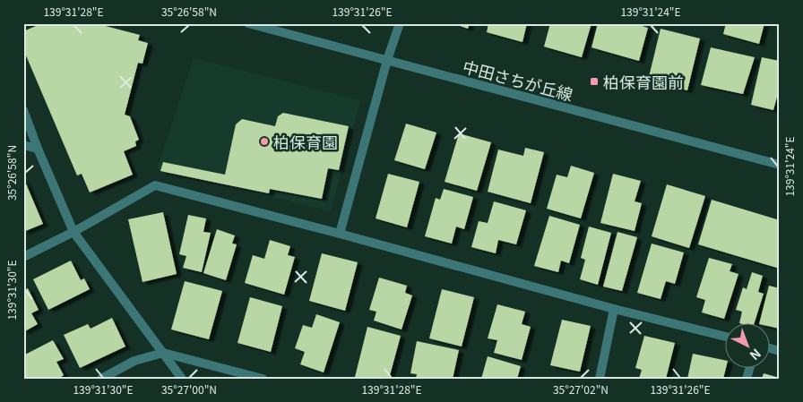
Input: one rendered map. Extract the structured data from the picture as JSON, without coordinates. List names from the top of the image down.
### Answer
{
  "streets": {
    "street": ["中田さちが丘線"]
  },
  "places": {
    "transit": ["柏保育園前"],
    "other": ["柏保育園"]
  },
  "north": "bottom right",
  "coordinates": [
    "139°31'28\"E",
    "35°26'58\"N",
    "139°31'26\"E",
    "139°31'24\"E",
    "139°31'30\"E",
    "35°27'00\"N",
    "35°27'02\"N"
  ]
}
